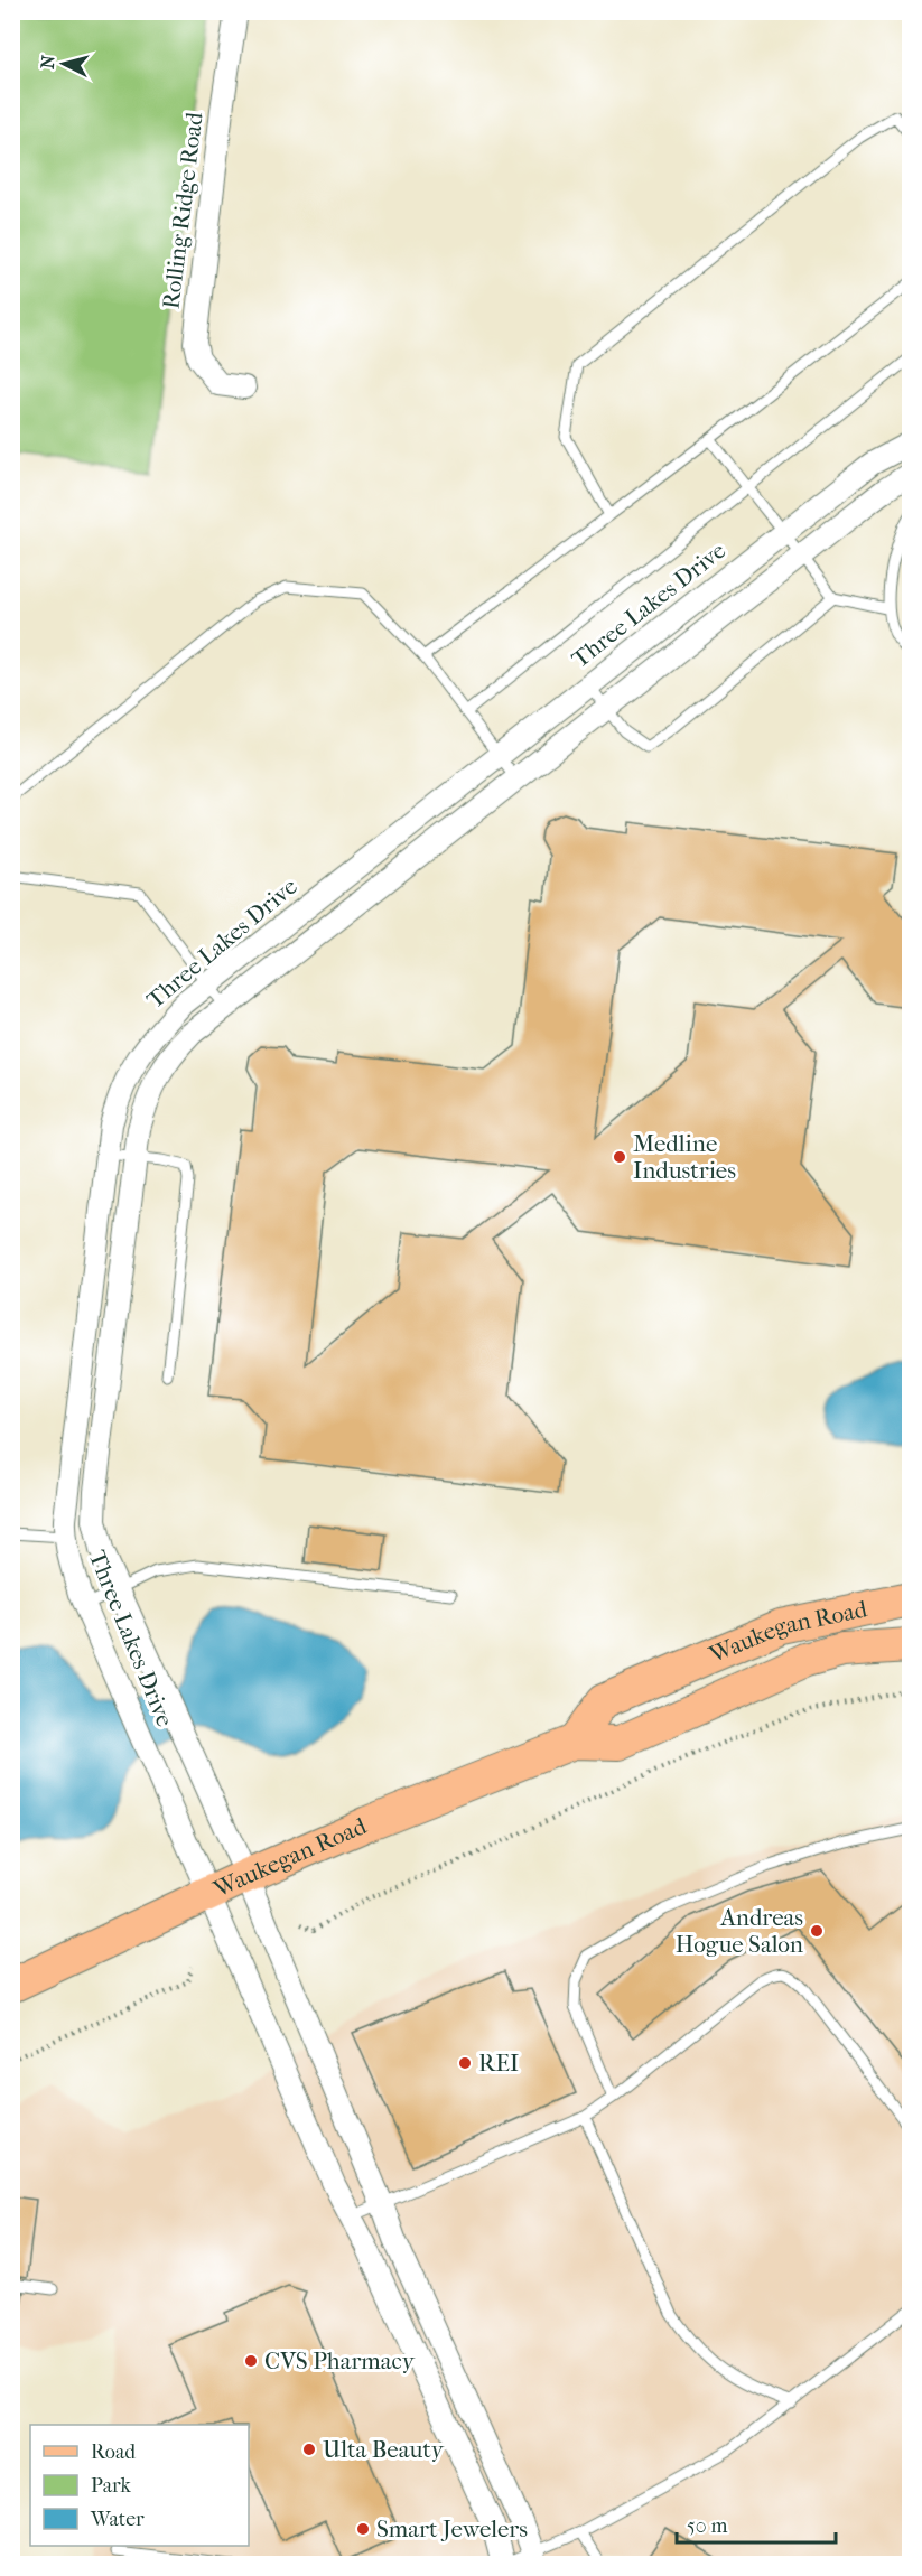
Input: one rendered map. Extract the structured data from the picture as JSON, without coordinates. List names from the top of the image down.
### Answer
{
  "streets": {
    "main road": ["Waukegan Road"],
    "street": ["Rolling Ridge Road", "Three Lakes Drive"]
  },
  "crossings": [
    ["Three Lakes Drive", "Waukegan Road"]
  ],
  "places": [
    "Medline Industries",
    "Andreas Hogue Salon",
    "REI",
    "CVS Pharmacy",
    "Ulta Beauty",
    "Smart Jewelers"
  ],
  "legend": ["Road", "Park", "Water"],
  "scale_bar": "50 m",
  "north": "left"
}
